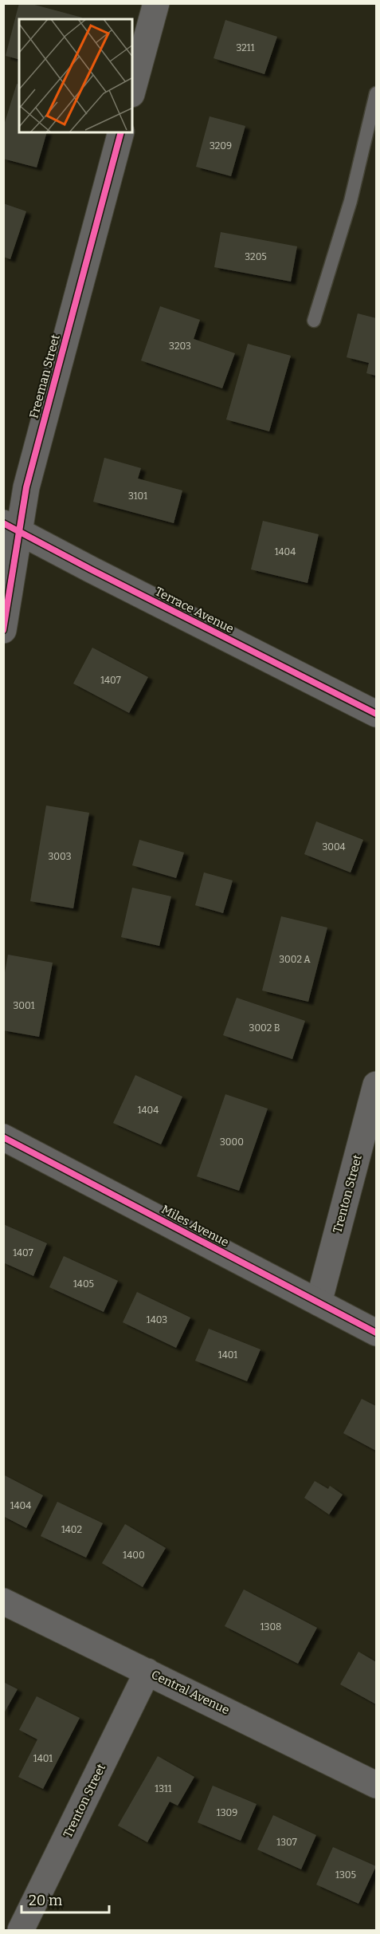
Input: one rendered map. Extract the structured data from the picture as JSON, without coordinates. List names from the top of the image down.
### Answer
{
  "streets": {
    "street": [
      "Freeman Street",
      "Terrace Avenue",
      "Trenton Street",
      "Miles Avenue",
      "Central Avenue"
    ]
  },
  "crossings": [
    ["Freeman Street", "Terrace Avenue"],
    ["Trenton Street", "Miles Avenue"],
    ["Trenton Street", "Central Avenue"]
  ],
  "house_numbers": [
    "3211",
    "3209",
    "3205",
    "3203",
    "3101",
    "1404",
    "1407",
    "3004",
    "3003",
    "3002 A",
    "3001",
    "3002 B",
    "1404",
    "3000",
    "1407",
    "1405",
    "1403",
    "1401",
    "1404",
    "1402",
    "1400",
    "1308",
    "1401",
    "1311",
    "1309",
    "1307",
    "1305"
  ],
  "scale_bar": "20 m"
}
